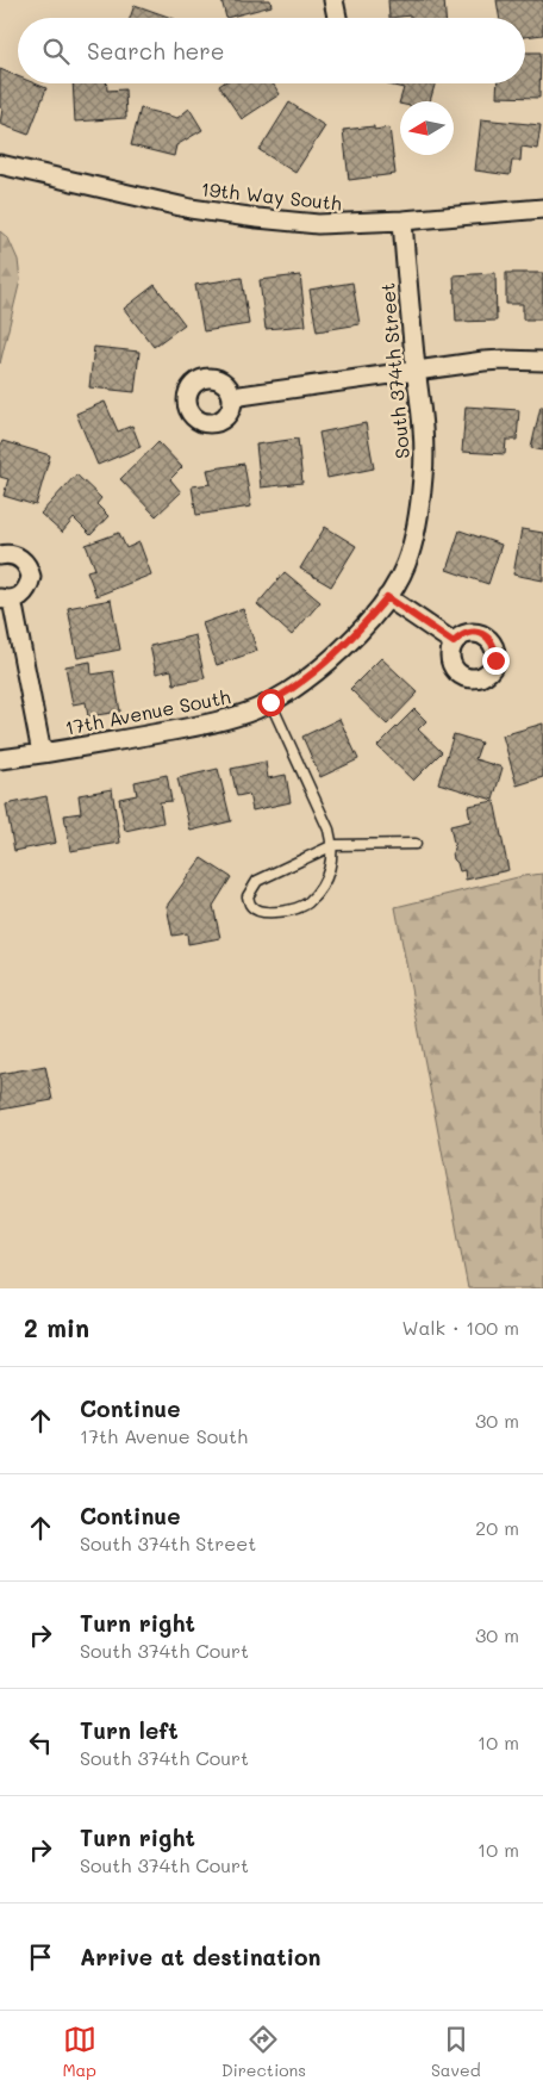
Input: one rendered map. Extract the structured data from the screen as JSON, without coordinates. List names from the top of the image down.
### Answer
{
  "streets": {
    "street": ["19th Way South", "South 374th Street", "17th Avenue South"]
  },
  "crossings": [
    ["19th Way South", "South 374th Street"],
    ["South 374th Street", "17th Avenue South"]
  ],
  "north": "left",
  "page": {
    "search": "Search here",
    "heading": ["2 min", "Walk · 100 m"],
    "list": [
      ["Continue", "17th Avenue South", "30 m"],
      ["Continue", "South 374th Street", "20 m"],
      ["Turn right", "South 374th Court", "30 m"],
      ["Turn left", "South 374th Court", "10 m"],
      ["Turn right", "South 374th Court", "10 m"],
      "Arrive at destination"
    ],
    "nav": ["Map", "Directions", "Saved"]
  }
}
